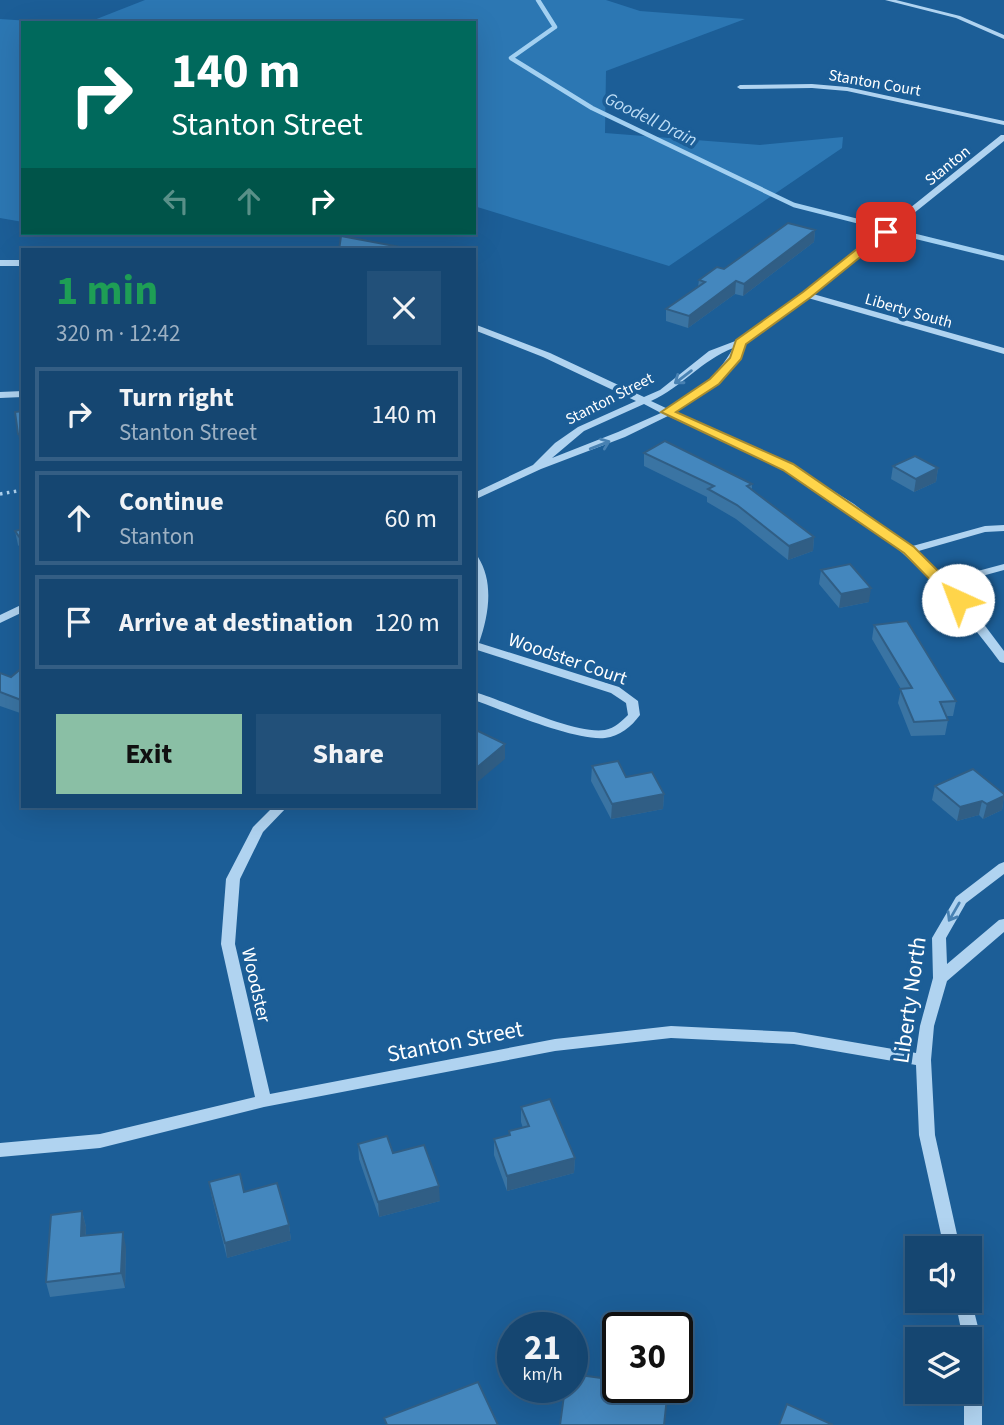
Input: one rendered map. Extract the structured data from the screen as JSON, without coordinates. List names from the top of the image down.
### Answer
{
  "streets": {
    "street": [
      "Stanton Court",
      "Stanton",
      "Liberty South",
      "Stanton Street",
      "Woodster Court",
      "Woodster",
      "Liberty North"
    ]
  },
  "crossings": [
    ["Stanton", "Liberty South"],
    ["Stanton", "Stanton Street"],
    ["Stanton Street", "Woodster"],
    ["Stanton Street", "Liberty North"]
  ],
  "water": ["Goodell Drain"],
  "page": {
    "turn": ["140 m", "Stanton Street"],
    "heading": ["1 min", "320 m · 12:42"],
    "list": [
      {
        "name": "Turn right",
        "note": "Stanton Street",
        "value": "140 m"
      },
      {
        "name": "Continue",
        "note": "Stanton",
        "value": "60 m"
      },
      {
        "name": "Arrive at destination",
        "value": "120 m"
      }
    ],
    "buttons": ["Exit", "Share"],
    "speed": "21 km/h",
    "limit": "30"
  }
}
